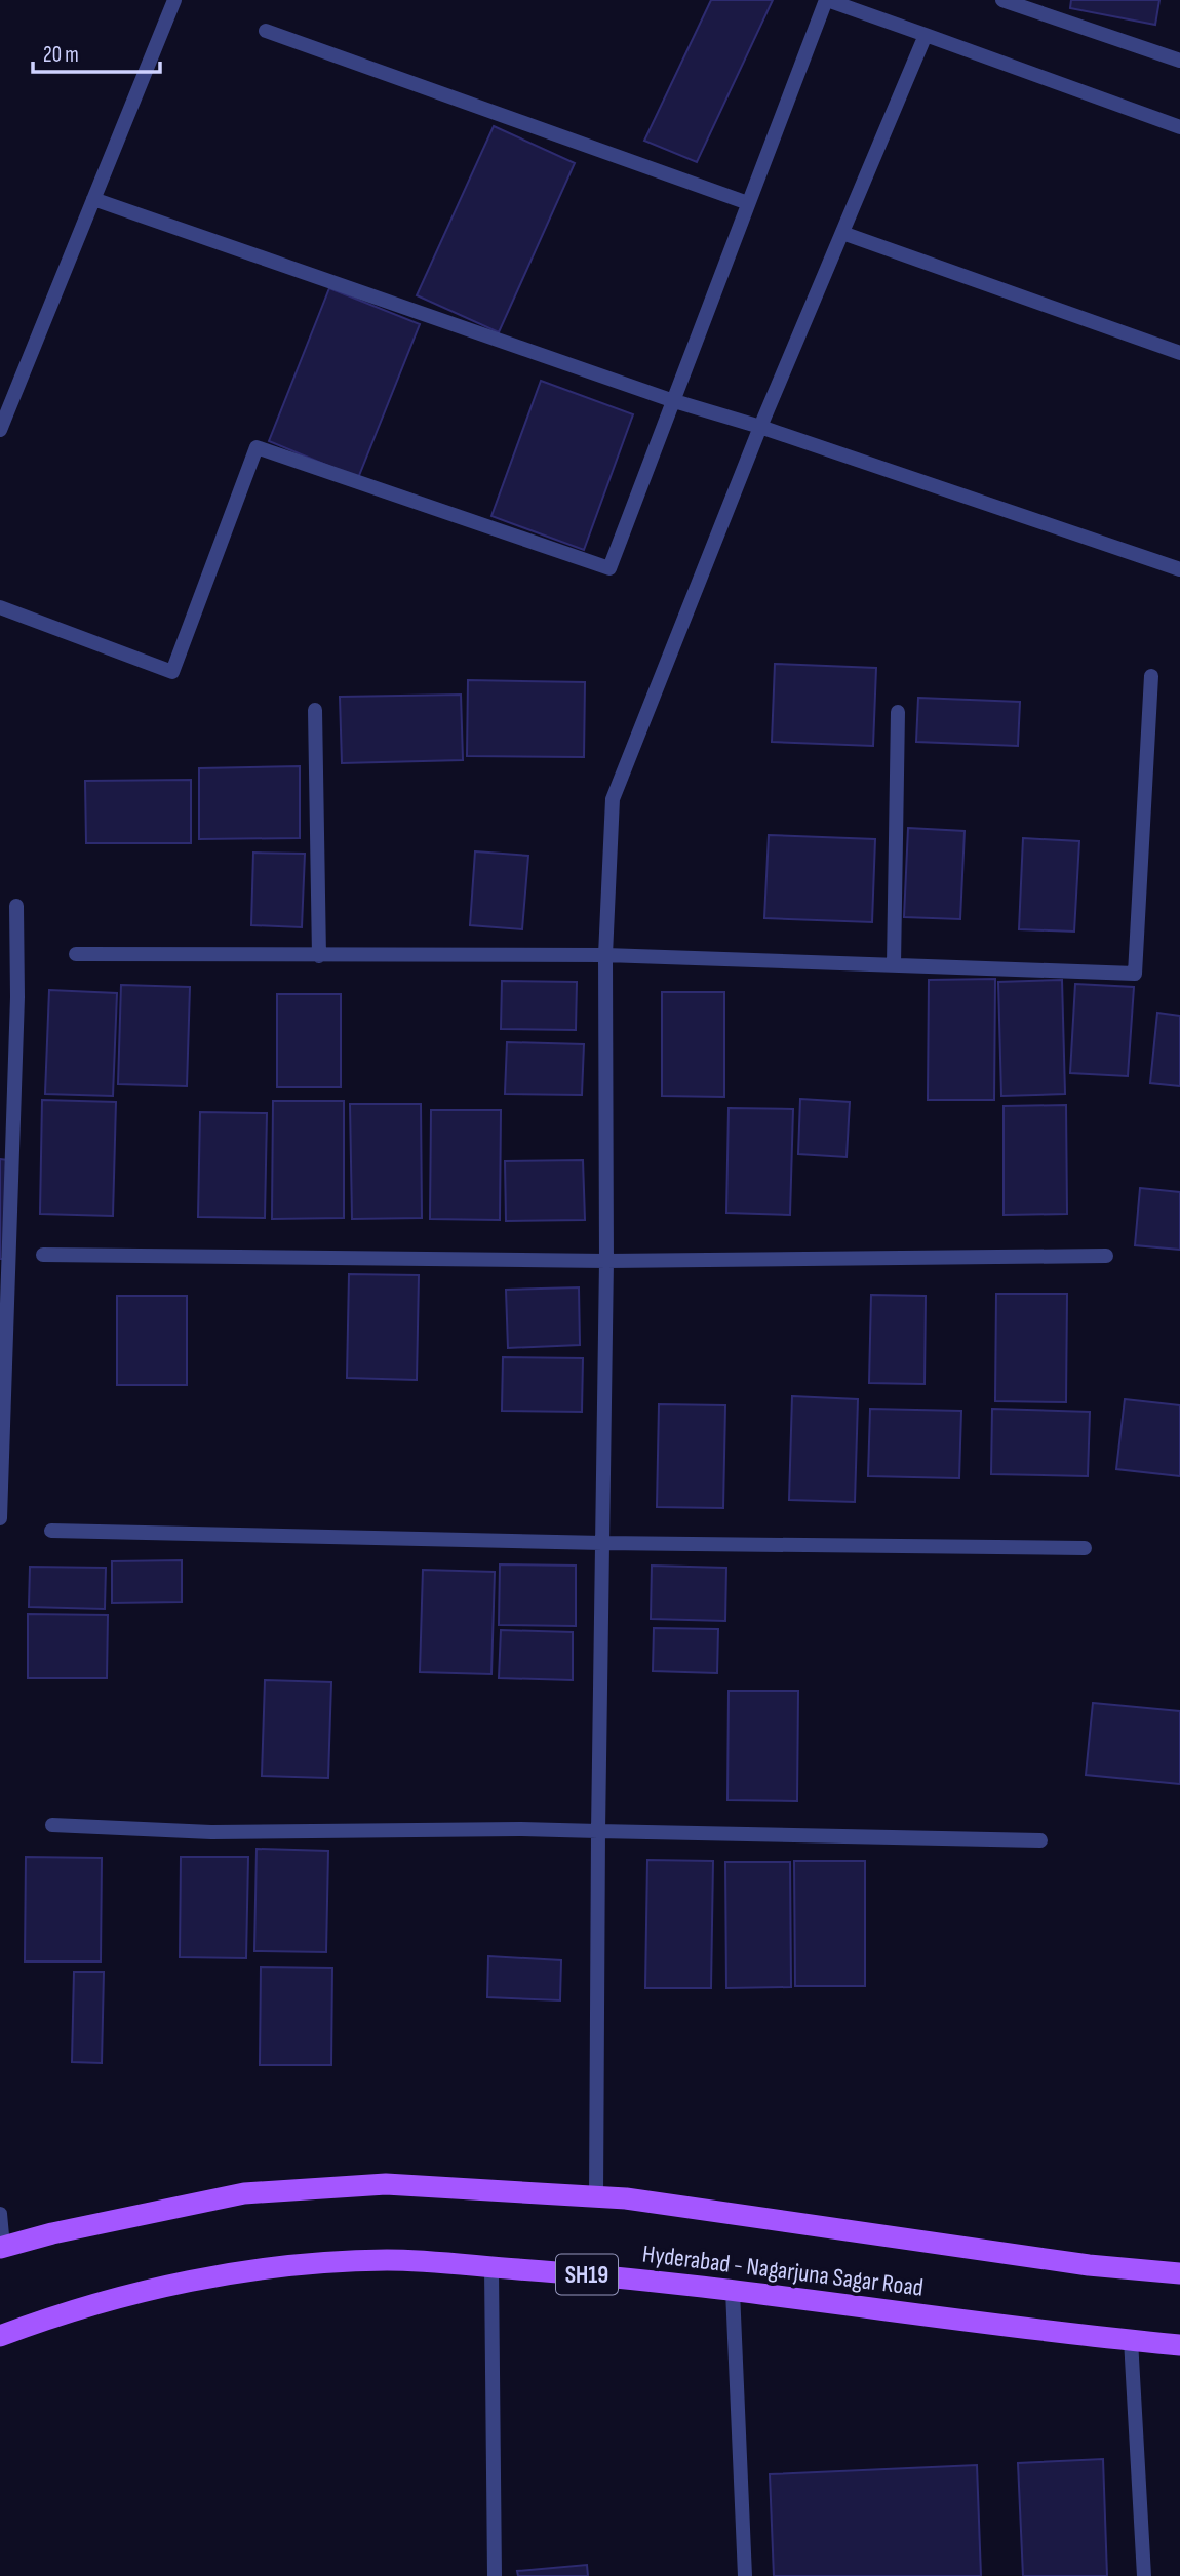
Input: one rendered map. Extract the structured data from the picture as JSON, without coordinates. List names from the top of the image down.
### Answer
{
  "streets": {
    "main road": ["Hyderabad - Nagarjuna Sagar Road", "SH19"]
  },
  "scale_bar": "20 m"
}
